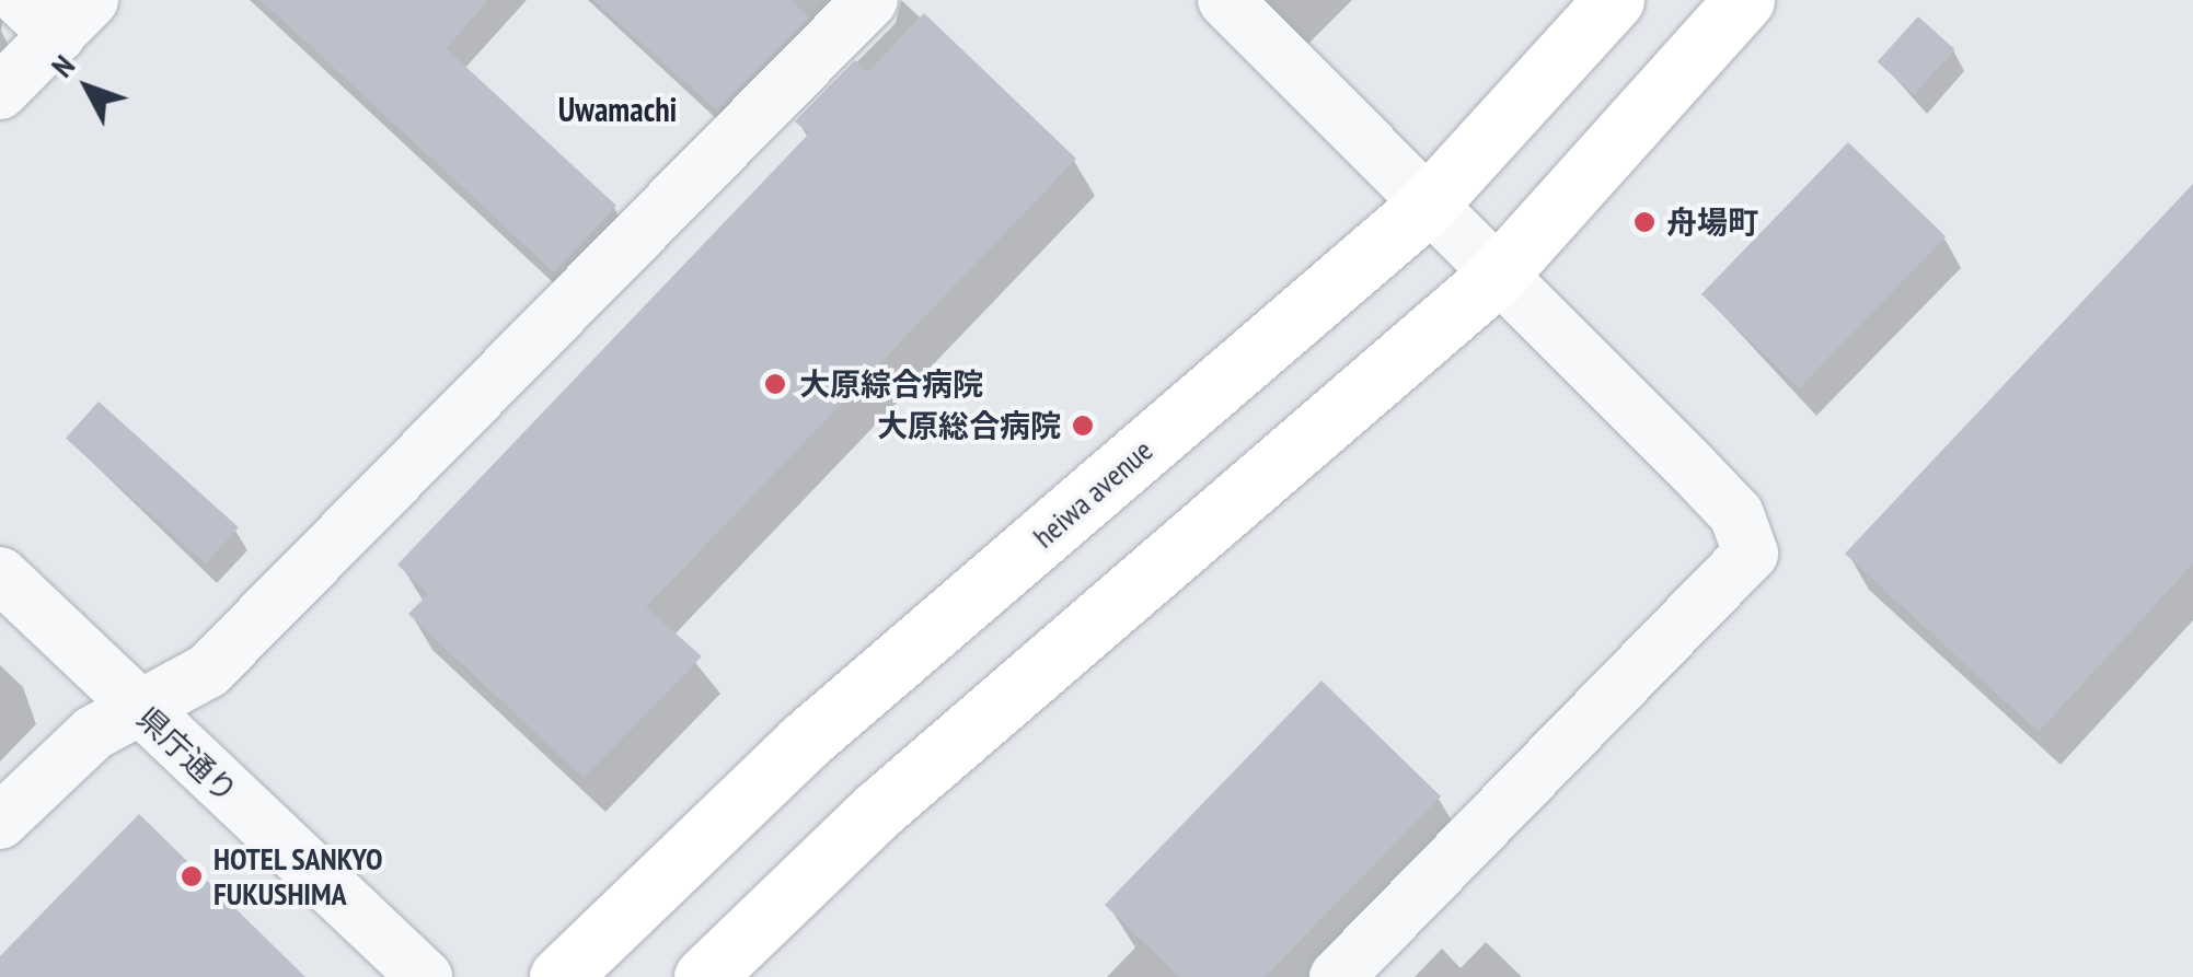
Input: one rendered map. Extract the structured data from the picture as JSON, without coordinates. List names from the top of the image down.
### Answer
{
  "streets": {
    "highway": ["heiwa avenue"],
    "street": ["県庁通り"]
  },
  "districts": ["Uwamachi"],
  "places": [
    "舟場町",
    "大原綜合病院",
    "大原総合病院",
    "HOTEL SANKYO FUKUSHIMA"
  ],
  "north": "top left"
}
